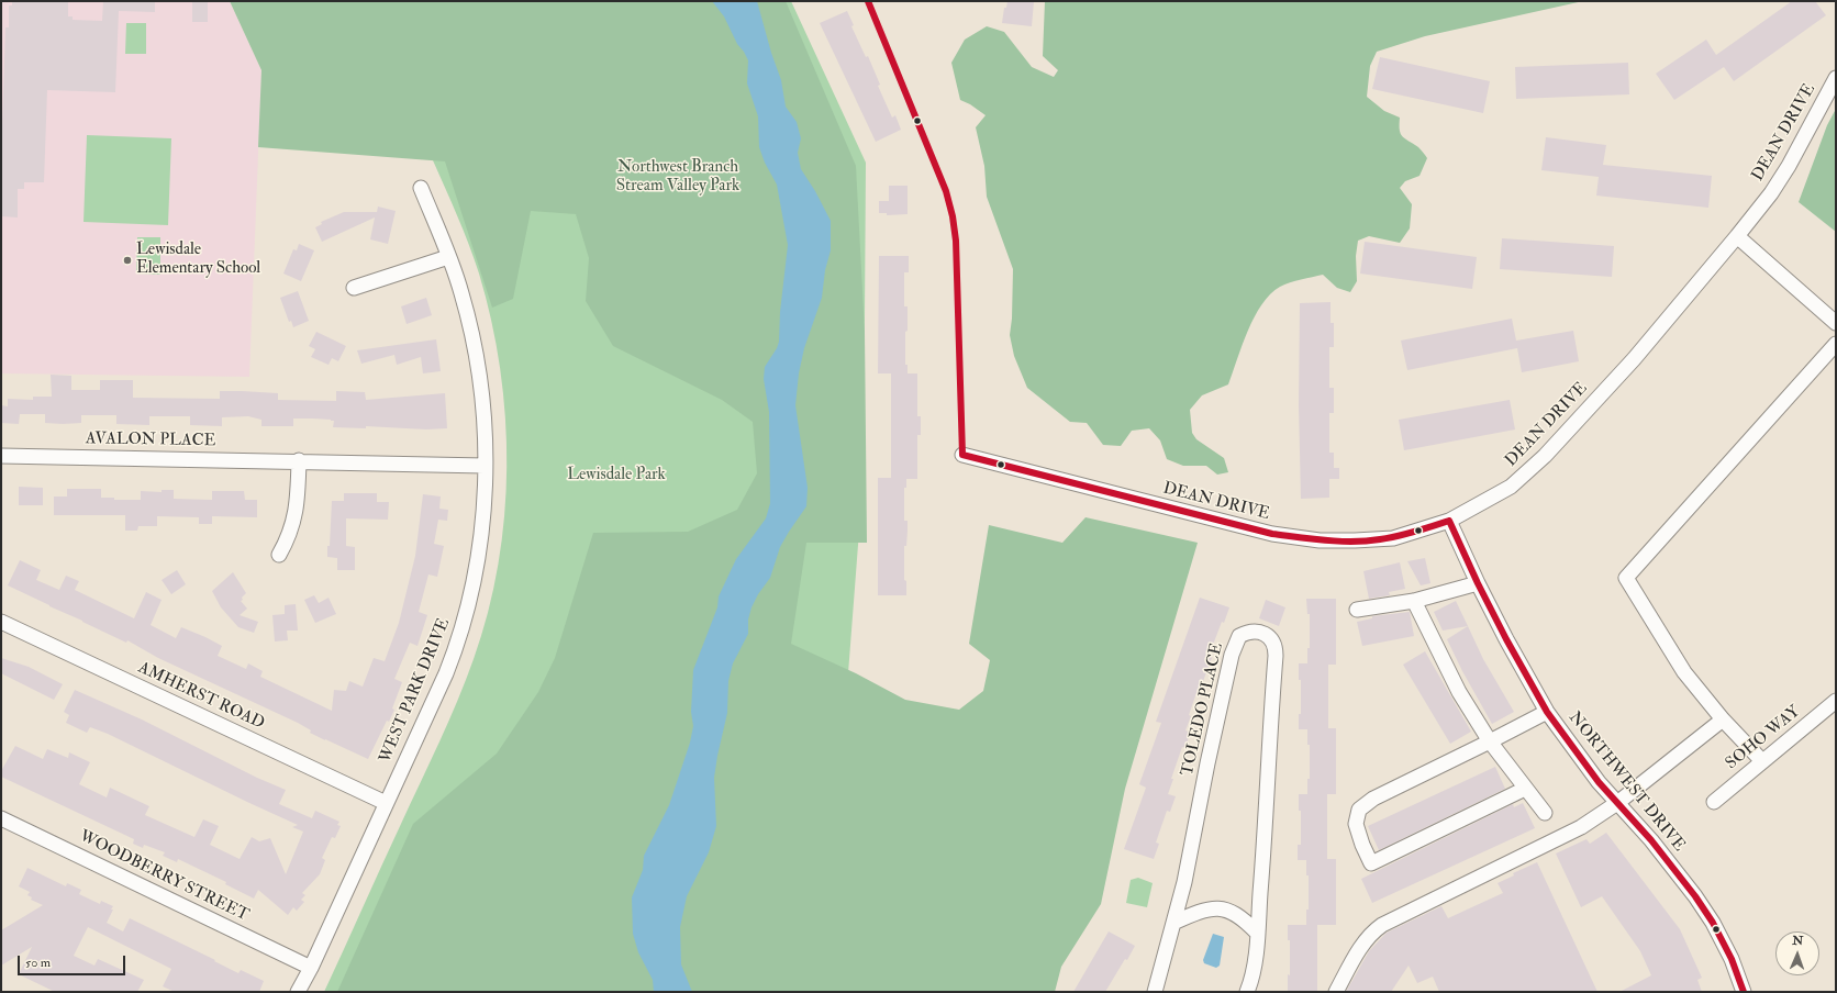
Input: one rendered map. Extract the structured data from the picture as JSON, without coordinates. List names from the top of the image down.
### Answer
{
  "streets": {
    "street": [
      "DEAN DRIVE",
      "AVALON PLACE",
      "WEST PARK DRIVE",
      "AMHERST ROAD",
      "TOLEDO PLACE",
      "SOHO WAY",
      "NORTHWEST DRIVE",
      "WOODBERRY STREET"
    ]
  },
  "crossings": [
    ["DEAN DRIVE", "NORTHWEST DRIVE"],
    ["AVALON PLACE", "WEST PARK DRIVE"],
    ["WEST PARK DRIVE", "AMHERST ROAD"],
    ["WEST PARK DRIVE", "WOODBERRY STREET"]
  ],
  "parks": ["Northwest Branch Stream Valley Park", "Lewisdale Park"],
  "places": ["Lewisdale Elementary School"],
  "scale_bar": "50 m",
  "north": "top"
}
